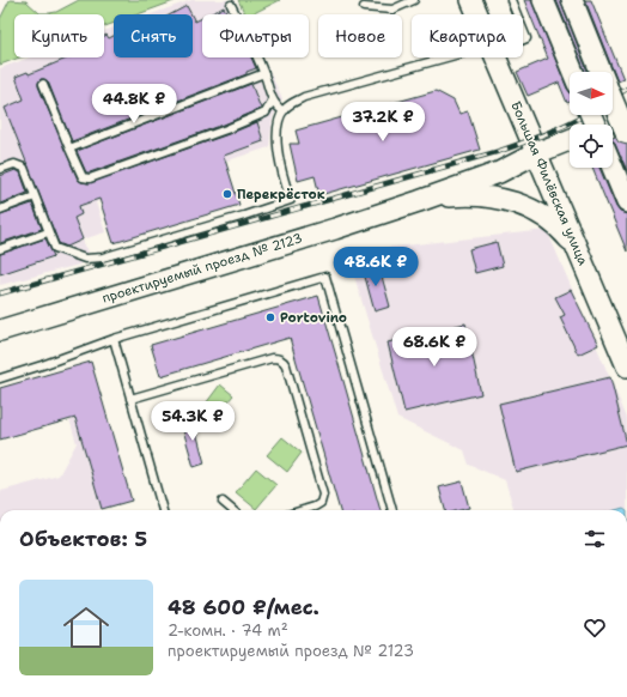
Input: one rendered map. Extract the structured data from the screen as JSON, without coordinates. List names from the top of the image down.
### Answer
{
  "streets": {
    "street": ["Большая Филёвская улица", "проектируемый проезд № 2123"]
  },
  "crossings": [
    ["Большая Филёвская улица", "проектируемый проезд № 2123"]
  ],
  "places": ["Перекрёсток", "Portovino"],
  "north": "right",
  "page": {
    "chip": [
      "Купить",
      "Снять",
      "Фильтры",
      "Новое",
      "Квартира"
    ],
    "price": [
      "44.8K ₽",
      "37.2K ₽",
      "48.6K ₽",
      "68.6K ₽",
      "54.3K ₽"
    ],
    "heading": "Объектов: 5",
    "list": [
      {
        "name": "48 600 ₽/мес.",
        "note": "2-комн. · 74 m² · проектируемый проезд № 2123"
      }
    ]
  }
}
